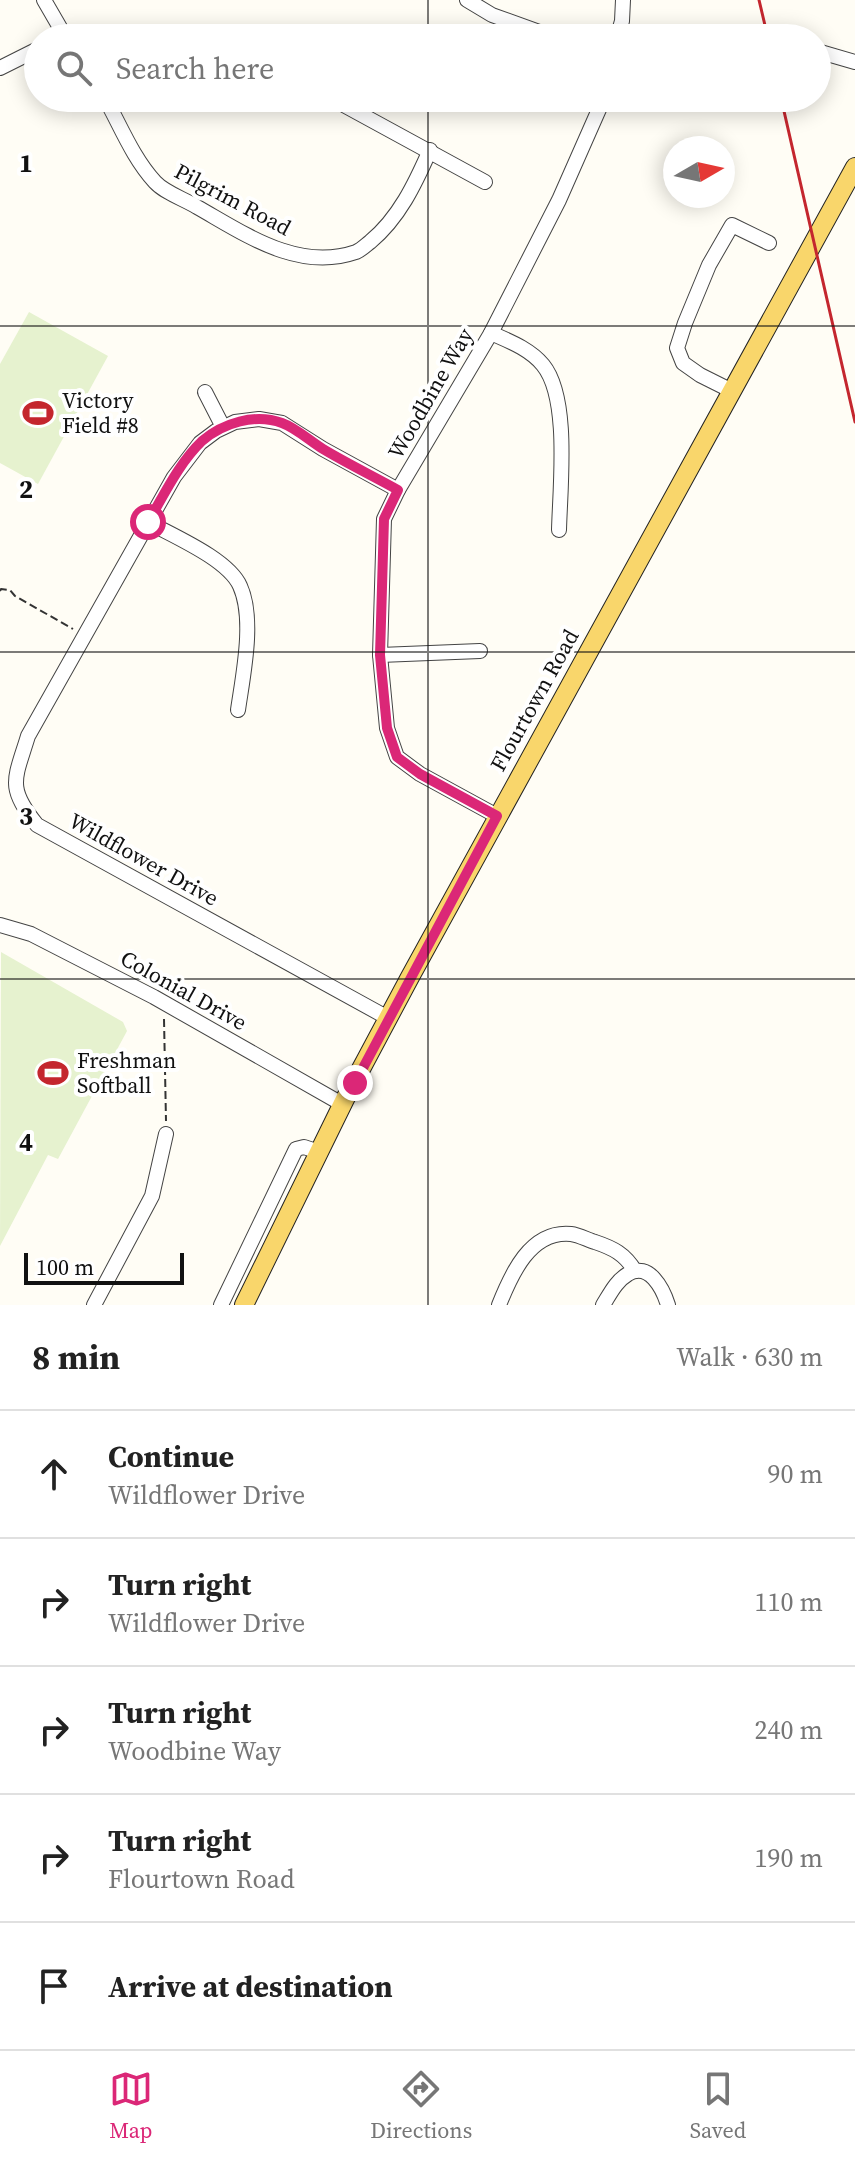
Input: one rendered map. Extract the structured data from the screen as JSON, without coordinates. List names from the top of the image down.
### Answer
{
  "streets": {
    "main road": ["Flourtown Road"],
    "street": [
      "Pilgrim Road",
      "Woodbine Way",
      "Wildflower Drive",
      "Colonial Drive"
    ]
  },
  "crossings": [
    ["Woodbine Way", "Flourtown Road"],
    ["Woodbine Way", "Wildflower Drive"],
    ["Flourtown Road", "Wildflower Drive"],
    ["Flourtown Road", "Colonial Drive"]
  ],
  "places": {
    "sports": ["Victory Field #8", "Freshman Softball"]
  },
  "scale_bar": "100 m",
  "north": "right",
  "page": {
    "search": "Search here",
    "scale": "100 m",
    "heading": ["8 min", "Walk · 630 m"],
    "list": [
      ["Continue", "Wildflower Drive", "90 m"],
      ["Turn right", "Wildflower Drive", "110 m"],
      ["Turn right", "Woodbine Way", "240 m"],
      ["Turn right", "Flourtown Road", "190 m"],
      "Arrive at destination"
    ],
    "nav": ["Map", "Directions", "Saved"]
  },
  "grid": {
    "rows": [
      "1",
      "2",
      "3",
      "4"
    ]
  }
}
